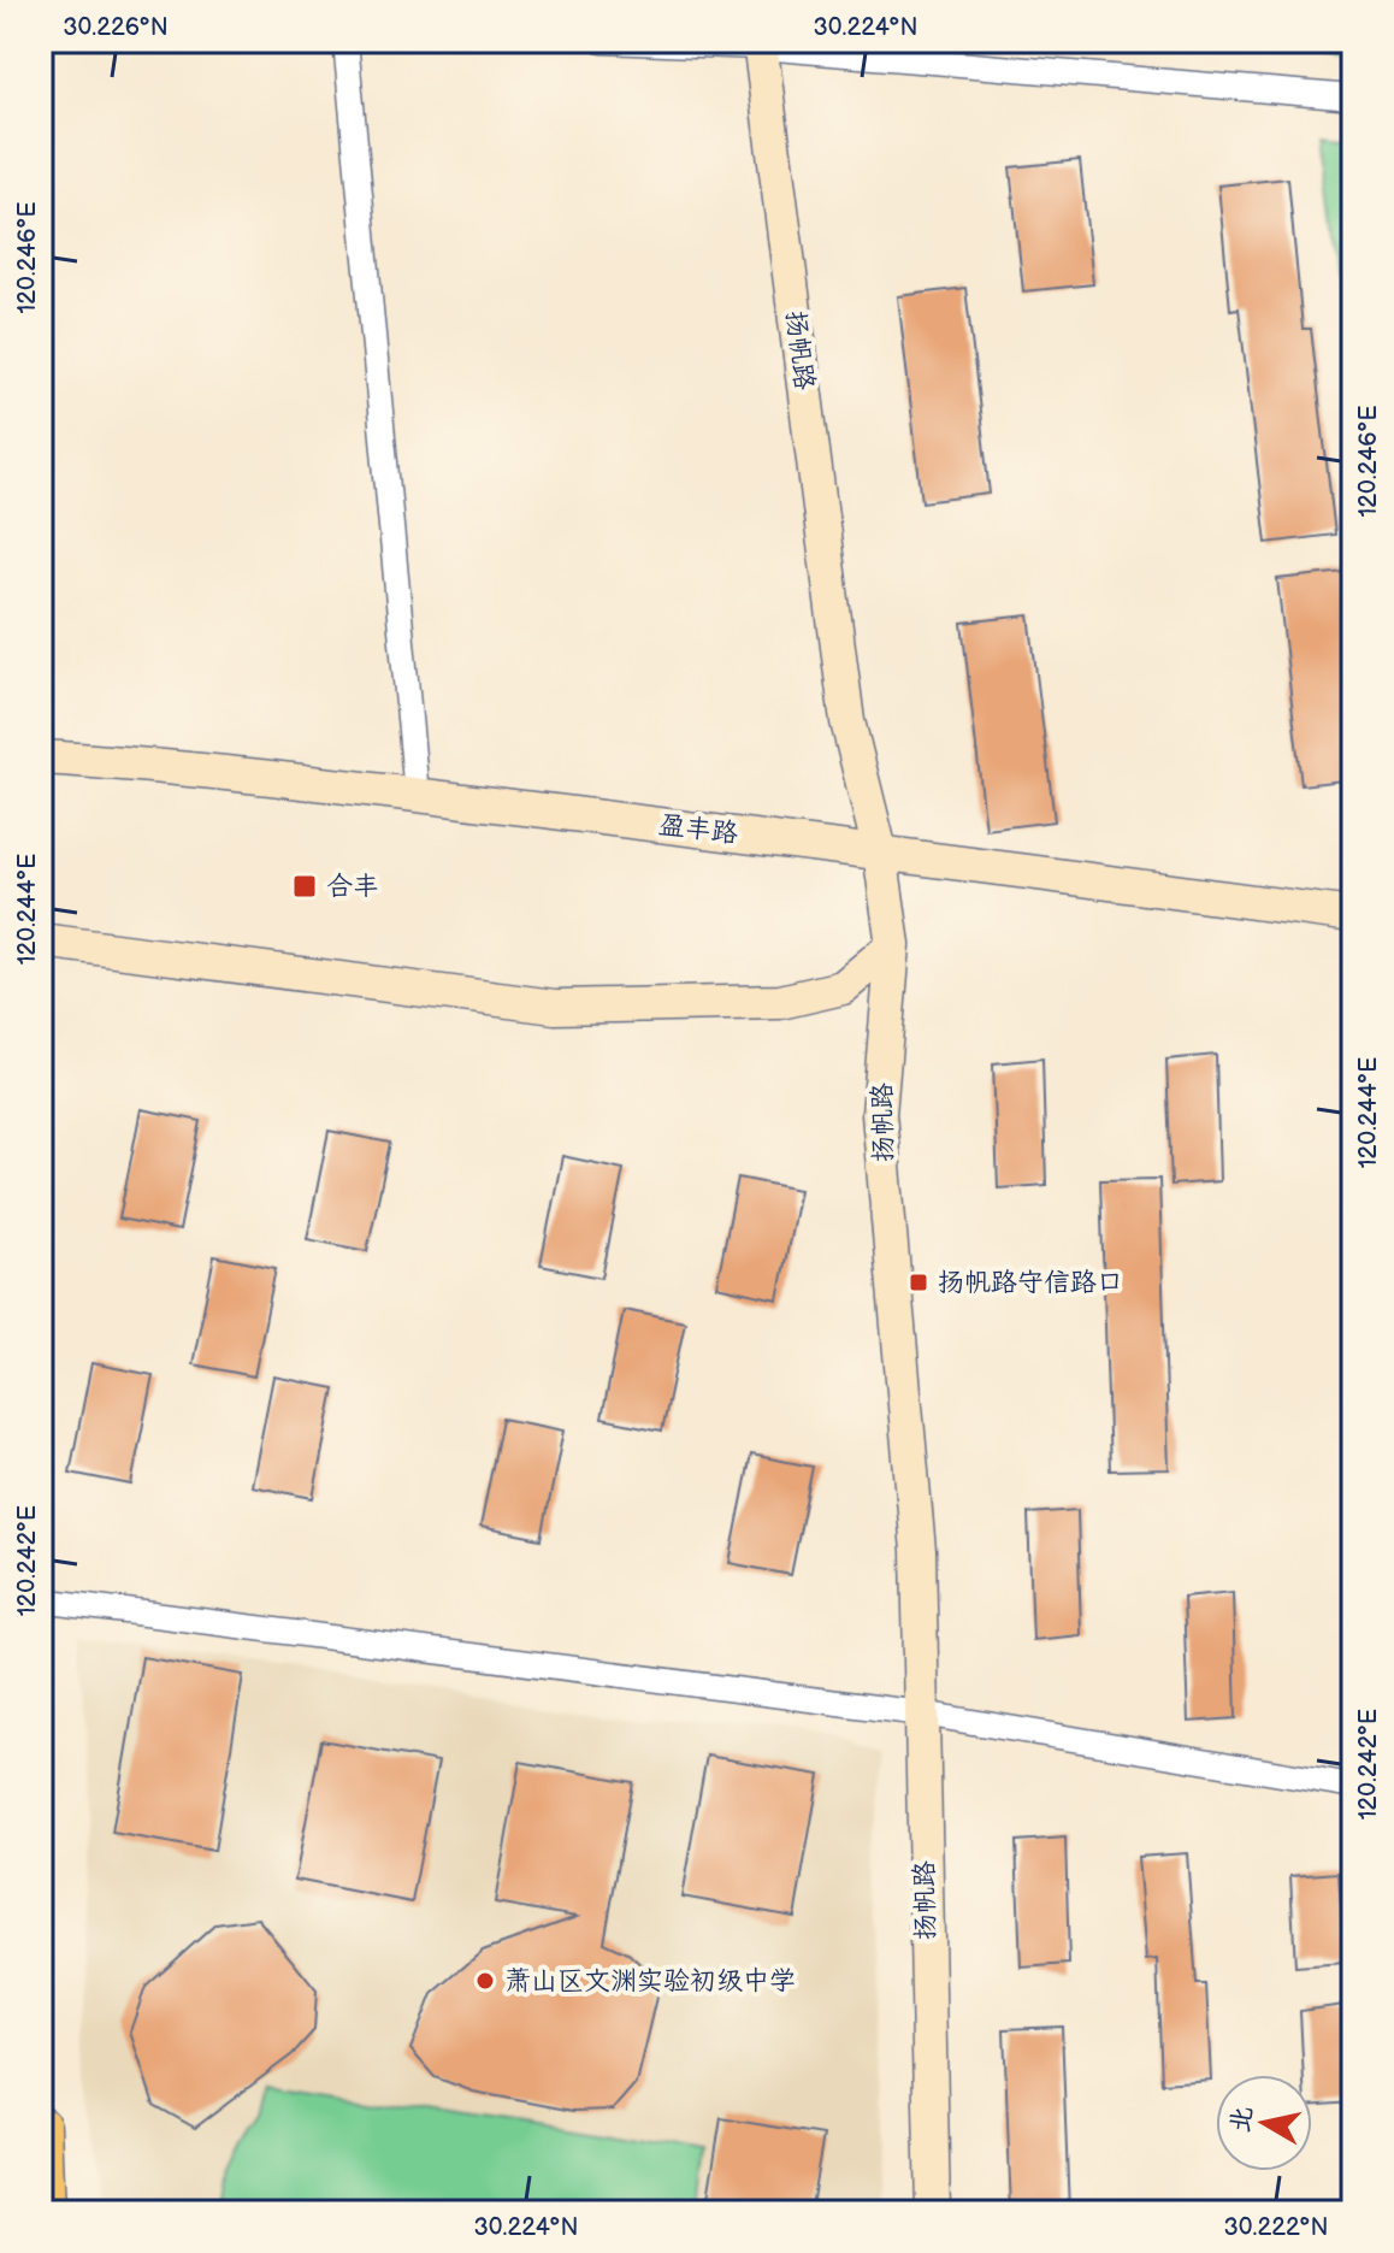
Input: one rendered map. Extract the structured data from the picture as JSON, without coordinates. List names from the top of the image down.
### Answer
{
  "streets": {
    "main road": ["扬帆路", "盈丰路"]
  },
  "crossings": [
    ["扬帆路", "盈丰路"]
  ],
  "places": {
    "transit": ["合丰", "扬帆路守信路口"],
    "other": ["萧山区文渊实验初级中学"]
  },
  "north": "left",
  "coordinates": [
    "30.226°N",
    "30.224°N",
    "120.246°E",
    "120.244°E",
    "120.242°E",
    "30.222°N"
  ]
}
